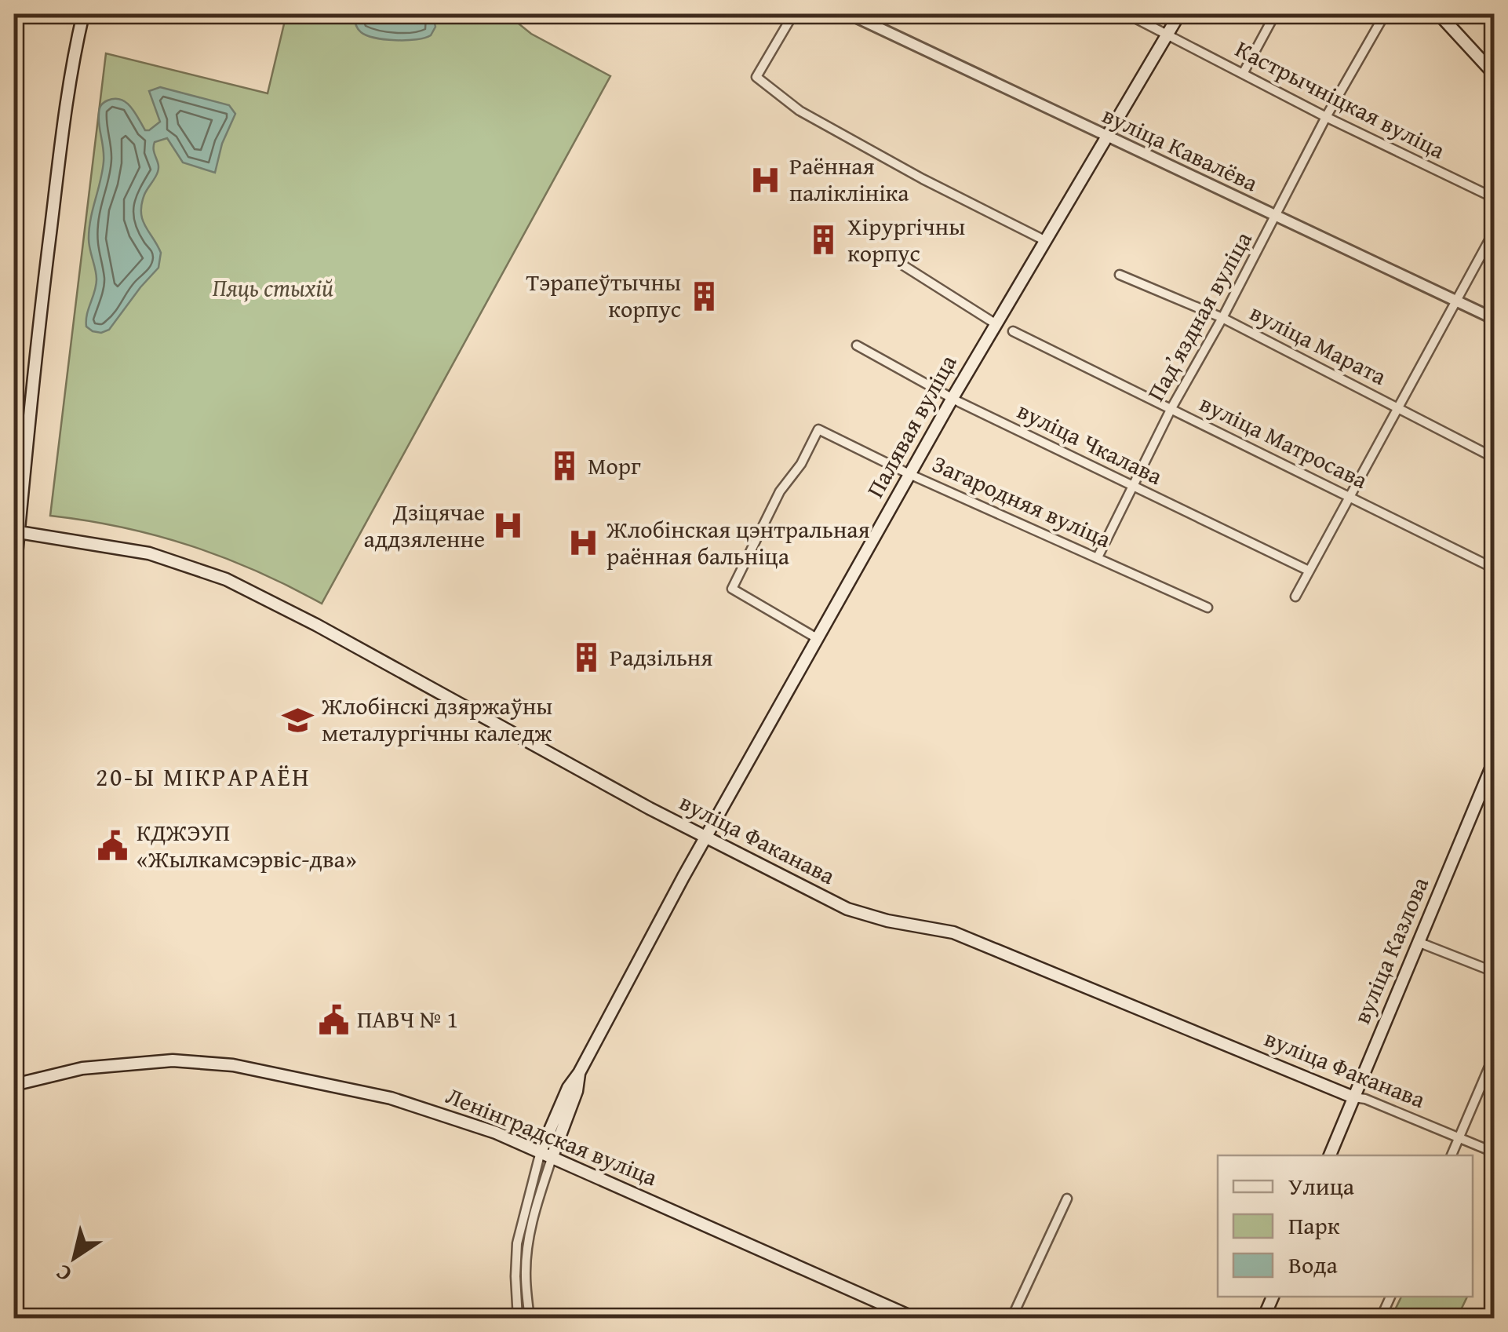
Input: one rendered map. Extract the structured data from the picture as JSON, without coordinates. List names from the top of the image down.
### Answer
{
  "streets": {
    "main road": [
      "Палявая вуліца",
      "вуліца Факанава",
      "вуліца Казлова",
      "Ленінградская вуліца"
    ],
    "street": [
      "Кастрычніцкая вуліца",
      "вуліца Кавалёва",
      "Падʼяздная вуліца",
      "вуліца Марата",
      "вуліца Матросава",
      "вуліца Чкалава",
      "Загародняя вуліца"
    ]
  },
  "crossings": [
    ["Кастрычніцкая вуліца", "Падʼяздная вуліца"],
    ["Кастрычніцкая вуліца", "Палявая вуліца"],
    ["вуліца Кавалёва", "Падʼяздная вуліца"],
    ["вуліца Кавалёва", "Палявая вуліца"],
    ["Падʼяздная вуліца", "вуліца Марата"],
    ["Падʼяздная вуліца", "вуліца Матросава"],
    ["Падʼяздная вуліца", "вуліца Чкалава"],
    ["Падʼяздная вуліца", "Загародняя вуліца"],
    ["Палявая вуліца", "вуліца Чкалава"],
    ["Палявая вуліца", "Загародняя вуліца"],
    ["Палявая вуліца", "вуліца Факанава"],
    ["Палявая вуліца", "Ленінградская вуліца"],
    ["вуліца Факанава", "вуліца Казлова"]
  ],
  "districts": ["20-Ы МІКРАРАЁН"],
  "parks": ["Пяць стыхій"],
  "places": {
    "hospital": ["Раённая паліклініка", "Дзіцячае аддзяленне", "Жлобінская цэнтральная раённая бальніца"],
    "building": [
      "Хірургічны корпус",
      "Тэрапеўтычны корпус",
      "Морг",
      "Радзільня"
    ],
    "school or university": ["Жлобінскі дзяржаўны металургічны каледж"],
    "public building": ["КДЖЭУП «Жылкамсэрвіс-два»", "ПАВЧ № 1"]
  },
  "legend": ["Улица", "Парк", "Вода"],
  "north": "bottom left"
}
